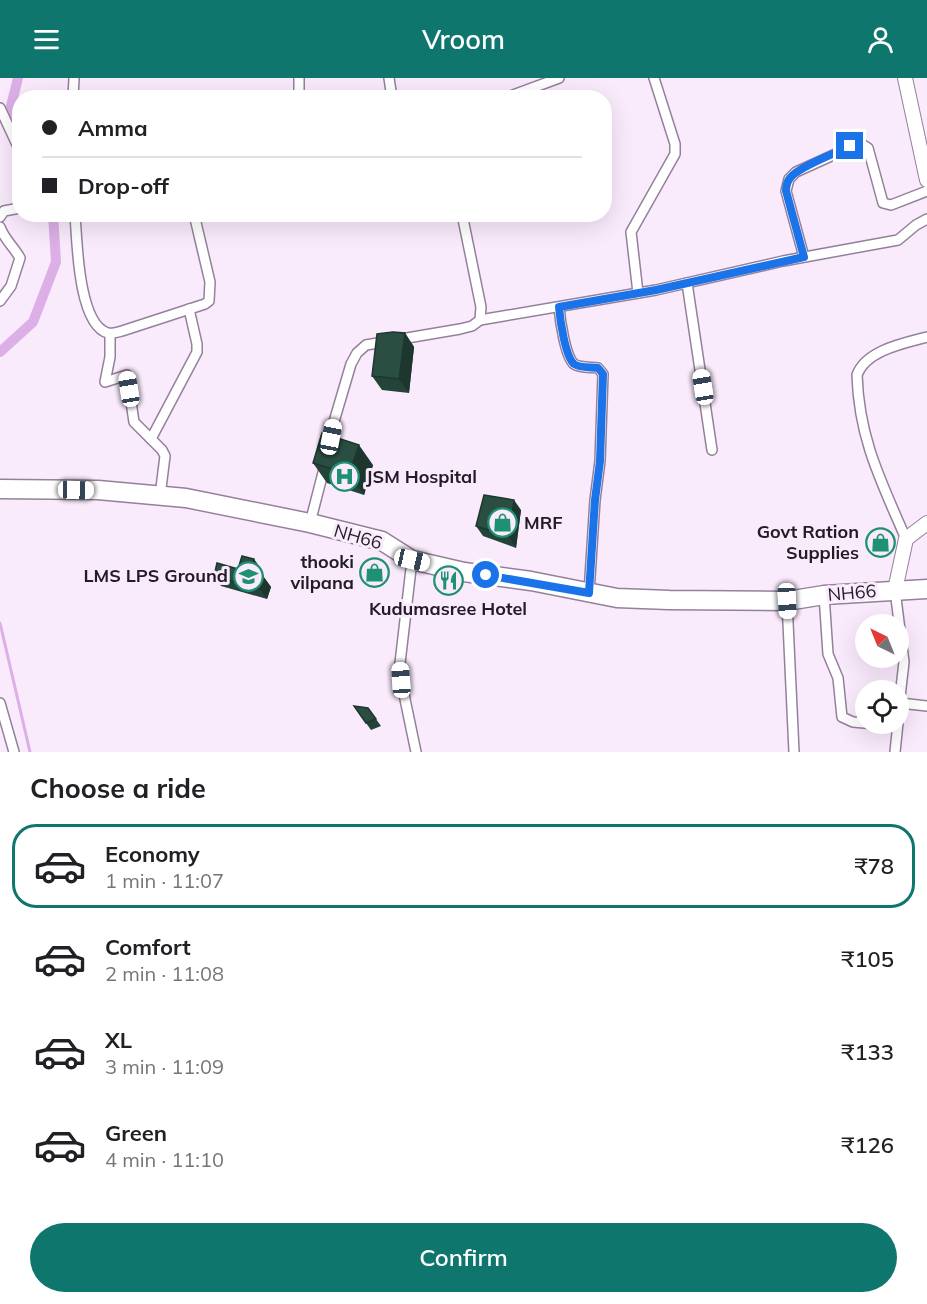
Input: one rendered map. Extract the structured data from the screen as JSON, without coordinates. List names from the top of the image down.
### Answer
{
  "streets": {
    "highway": ["NH66"]
  },
  "places": {
    "hospital": ["JSM Hospital"],
    "shop": ["MRF", "Govt Ration Supplies", "thooki vilpana"],
    "school or university": ["LMS LPS Ground"],
    "restaurant": ["Kudumasree Hotel"]
  },
  "north": "top left",
  "page": {
    "header": "Vroom",
    "banner": ["Amma", "Drop-off"],
    "heading": "Choose a ride",
    "list": [
      {
        "name": "Economy",
        "note": "1 min · 11:07",
        "value": "₹78"
      },
      {
        "name": "Comfort",
        "note": "2 min · 11:08",
        "value": "₹105"
      },
      {
        "name": "XL",
        "note": "3 min · 11:09",
        "value": "₹133"
      },
      {
        "name": "Green",
        "note": "4 min · 11:10",
        "value": "₹126"
      }
    ],
    "buttons": "Confirm"
  }
}
